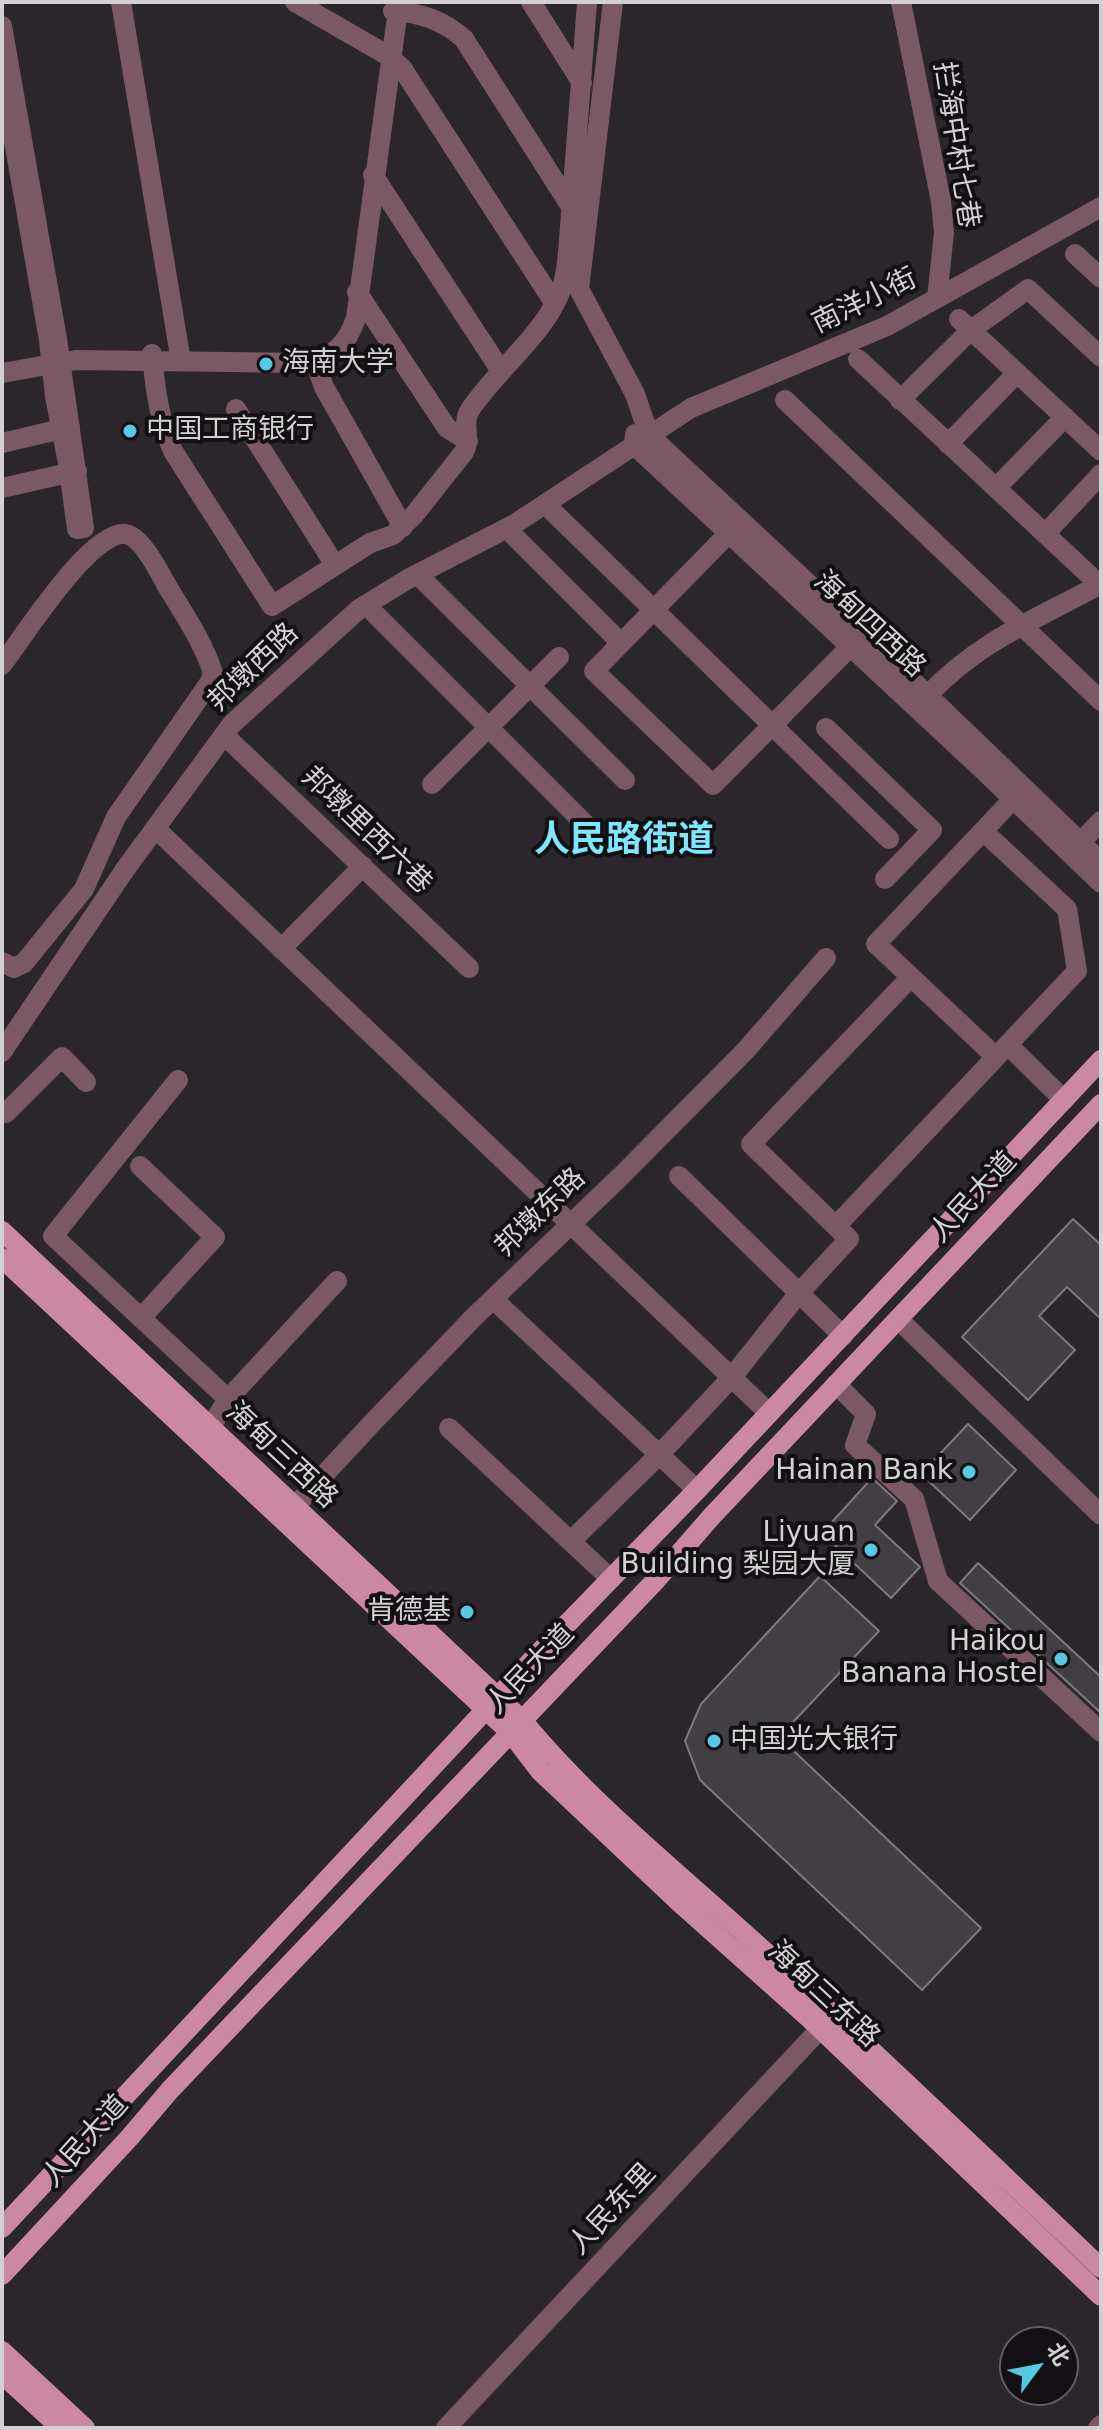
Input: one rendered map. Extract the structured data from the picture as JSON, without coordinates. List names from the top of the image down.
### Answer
{
  "streets": {
    "main road": ["人民大道", "海甸三西路", "海甸三东路"],
    "street": [
      "拦海中村七巷",
      "南洋小街",
      "海甸四西路",
      "邦墩西路",
      "邦墩里西六巷",
      "邦墩东路",
      "人民东里"
    ]
  },
  "crossings": [
    ["拦海中村七巷", "南洋小街"],
    ["南洋小街", "海甸四西路"],
    ["南洋小街", "邦墩西路"],
    ["海甸四西路", "邦墩西路"],
    ["邦墩西路", "邦墩里西六巷"],
    ["人民大道", "海甸三西路"],
    ["人民大道", "海甸三东路"],
    ["邦墩东路", "海甸三西路"],
    ["海甸三西路", "海甸三东路"],
    ["海甸三东路", "人民东里"]
  ],
  "districts": ["人民路街道"],
  "places": [
    "海南大学",
    "中国工商银行",
    "Hainan Bank",
    "Liyuan Building 梨园大厦",
    "肯德基",
    "Haikou Banana Hostel",
    "中国光大银行"
  ],
  "north": "top right"
}
